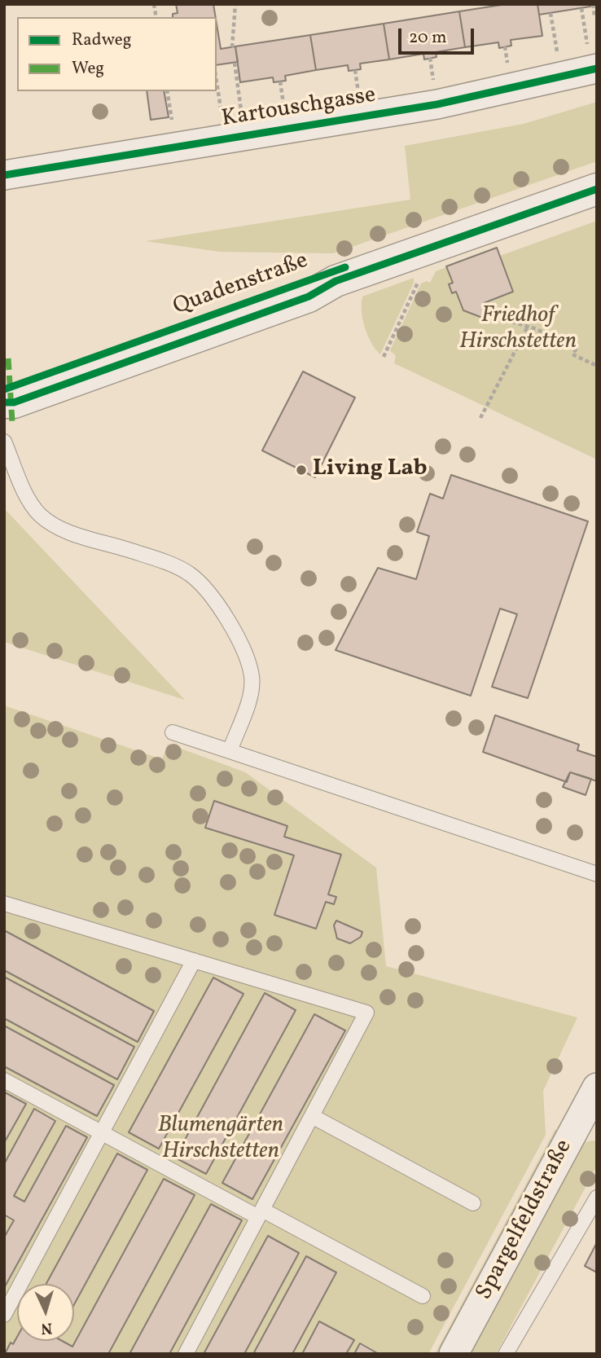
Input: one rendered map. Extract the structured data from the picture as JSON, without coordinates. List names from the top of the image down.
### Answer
{
  "streets": {
    "street": ["Kartouschgasse", "Quadenstraße", "Spargelfeldstraße"]
  },
  "parks": ["Friedhof Hirschstetten", "Blumengärten Hirschstetten"],
  "places": ["Living Lab"],
  "legend": ["Radweg", "Weg"],
  "scale_bar": "20 m",
  "north": "bottom"
}
